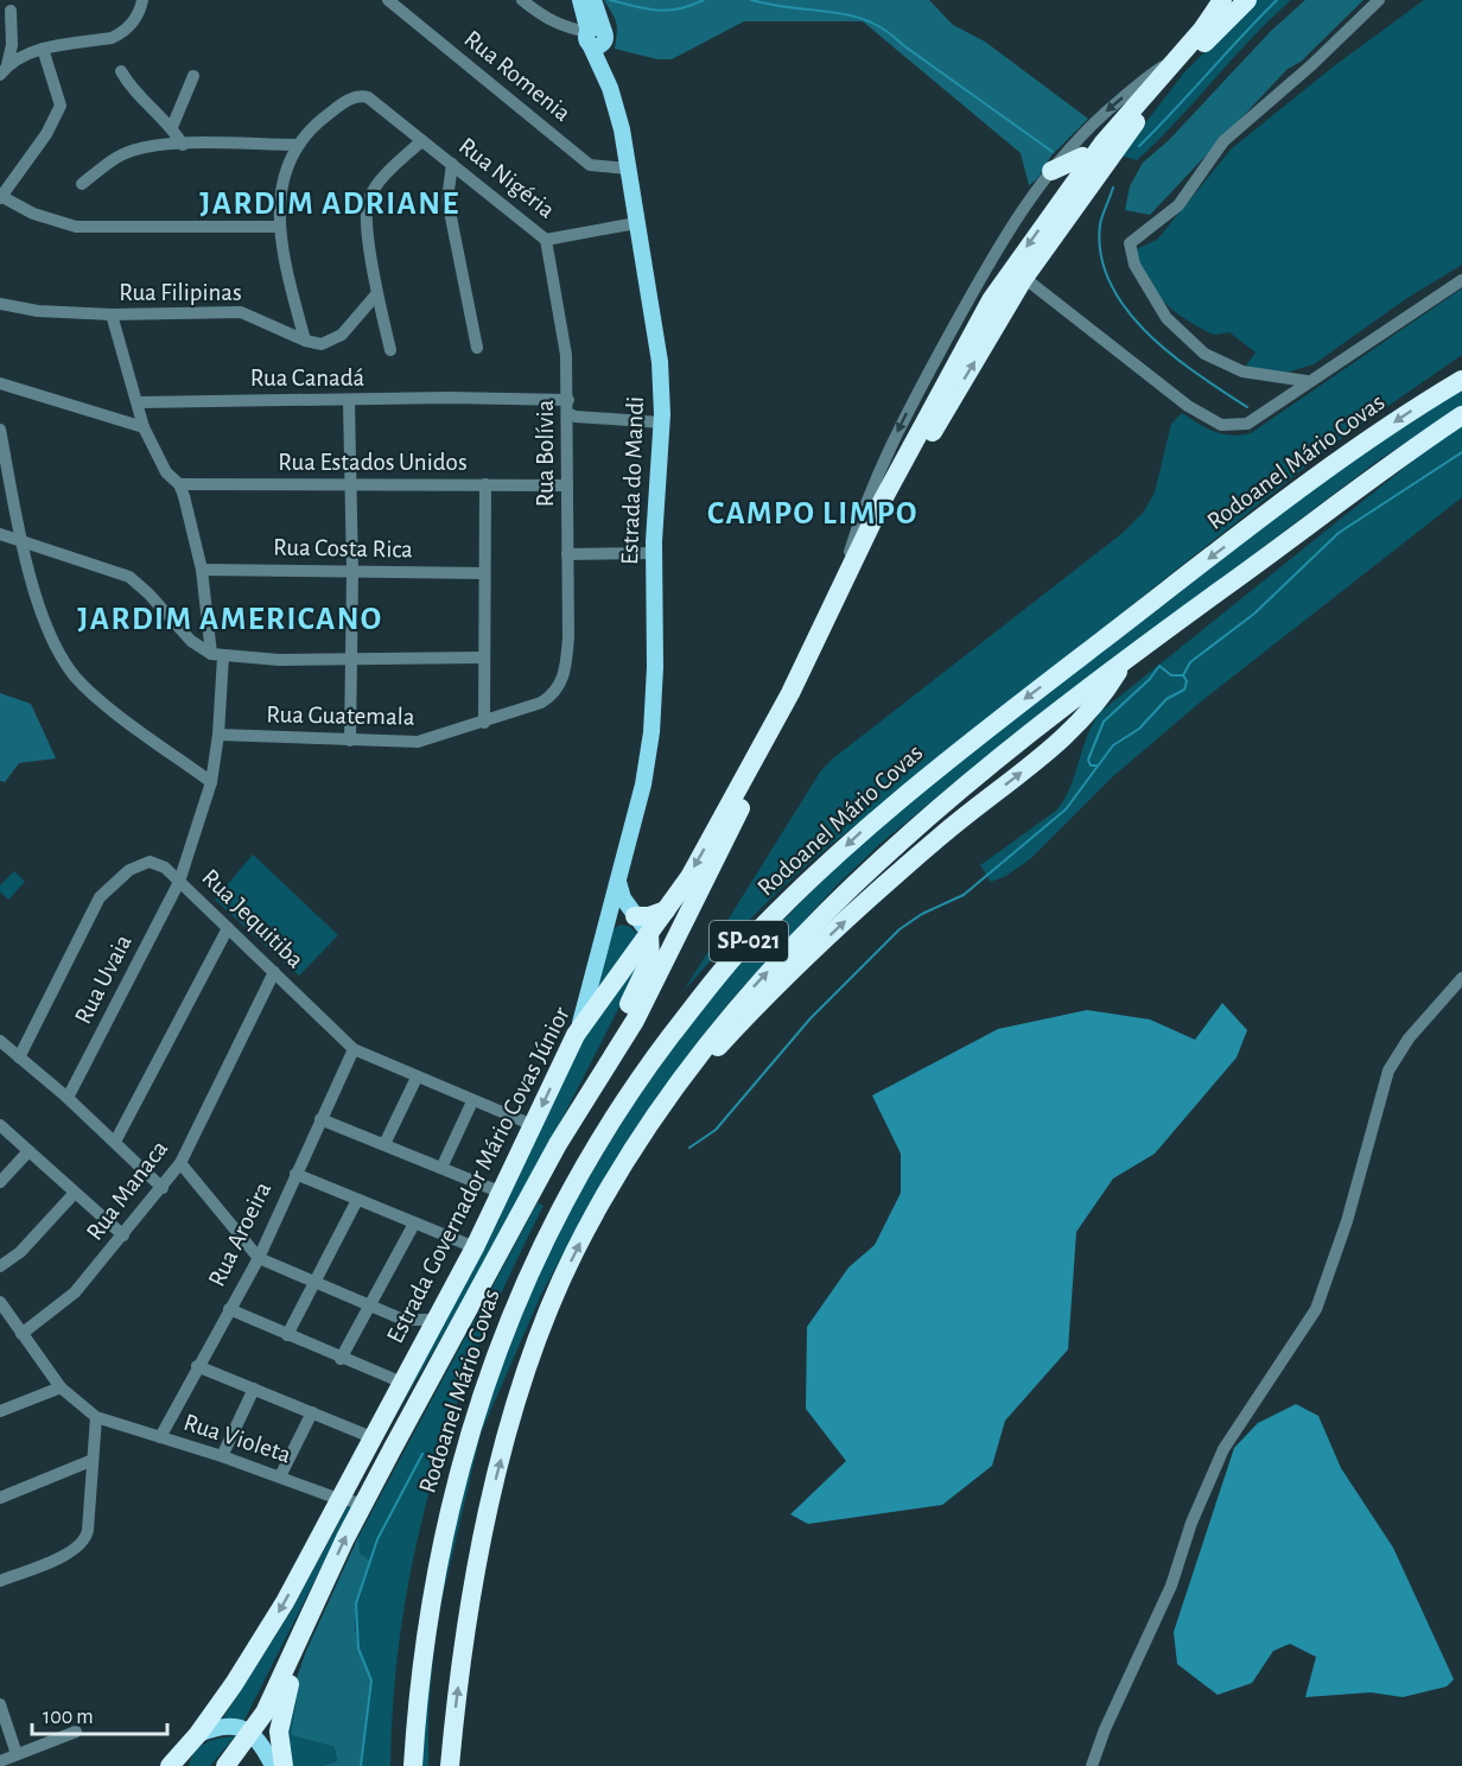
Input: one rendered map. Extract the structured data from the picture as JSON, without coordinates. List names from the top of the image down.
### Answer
{
  "streets": {
    "highway": ["Rodoanel Mário Covas", "SP-021", "Estrada Governador Mário Covas Júnior"],
    "main road": ["Estrada do Mandi"],
    "street": [
      "Rua Romenia",
      "Rua Nigéria",
      "Rua Filipinas",
      "Rua Canadá",
      "Rua Bolívia",
      "Rua Estados Unidos",
      "Rua Costa Rica",
      "Rua Guatemala",
      "Rua Jequitiba",
      "Rua Uvaia",
      "Rua Manaca",
      "Rua Aroeira",
      "Rua Violeta"
    ]
  },
  "crossings": [
    ["Rua Romenia", "Estrada do Mandi"],
    ["Rua Nigéria", "Rua Bolívia"],
    ["Rua Nigéria", "Estrada do Mandi"],
    ["Rua Canadá", "Rua Bolívia"],
    ["Rua Canadá", "Estrada do Mandi"],
    ["Rua Bolívia", "Rua Estados Unidos"],
    ["Rua Bolívia", "Rua Guatemala"],
    ["Rua Estados Unidos", "Rua Uvaia"],
    ["Estrada do Mandi", "Estrada Governador Mário Covas Júnior"],
    ["Rua Costa Rica", "Rua Uvaia"],
    ["Rua Guatemala", "Rua Uvaia"],
    ["Rua Jequitiba", "Rua Uvaia"],
    ["Rua Jequitiba", "Estrada Governador Mário Covas Júnior"],
    ["Rua Jequitiba", "Rua Manaca"],
    ["Rua Jequitiba", "Rua Aroeira"],
    ["Estrada Governador Mário Covas Júnior", "Rua Violeta"],
    ["Rua Manaca", "Rua Violeta"],
    ["Rua Aroeira", "Rua Violeta"]
  ],
  "districts": ["JARDIM ADRIANE", "CAMPO LIMPO", "JARDIM AMERICANO"],
  "scale_bar": "100 m"
}
